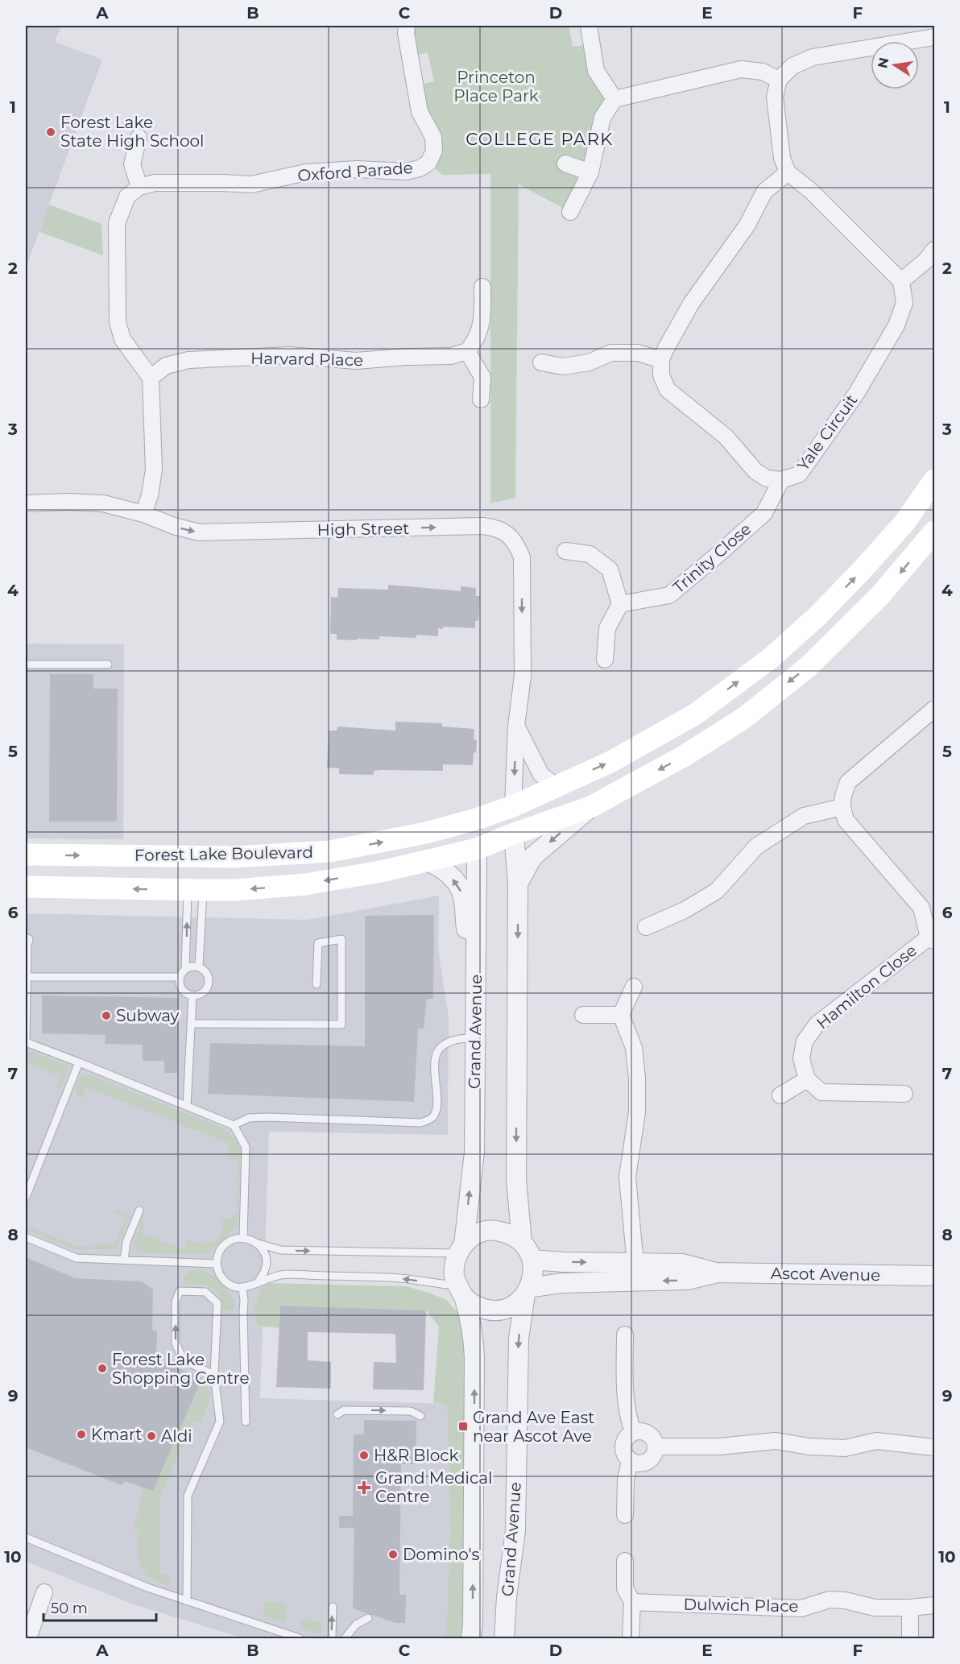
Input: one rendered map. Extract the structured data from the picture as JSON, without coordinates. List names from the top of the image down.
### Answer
{
  "streets": {
    "main road": ["Forest Lake Boulevard", "Grand Avenue"],
    "street": [
      "Oxford Parade",
      "Harvard Place",
      "Yale Circuit",
      "High Street",
      "Trinity Close",
      "Hamilton Close",
      "Ascot Avenue",
      "Dulwich Place"
    ]
  },
  "crossings": [
    ["Yale Circuit", "Trinity Close"],
    ["High Street", "Forest Lake Boulevard"],
    ["Forest Lake Boulevard", "Grand Avenue"],
    ["Grand Avenue", "Ascot Avenue"]
  ],
  "districts": ["COLLEGE PARK"],
  "parks": ["Princeton Place Park"],
  "places": {
    "other": [
      "Forest Lake State High School",
      "Subway",
      "Forest Lake Shopping Centre",
      "Kmart",
      "Aldi",
      "H&R Block",
      "Domino's"
    ],
    "transit": ["Grand Ave East near Ascot Ave"],
    "health": ["Grand Medical Centre"]
  },
  "scale_bar": "50 m",
  "north": "left",
  "grid": {
    "columns": [
      "A",
      "B",
      "C",
      "D",
      "E",
      "F"
    ],
    "rows": [
      "1",
      "2",
      "3",
      "4",
      "5",
      "6",
      "7",
      "8",
      "9",
      "10"
    ]
  }
}
